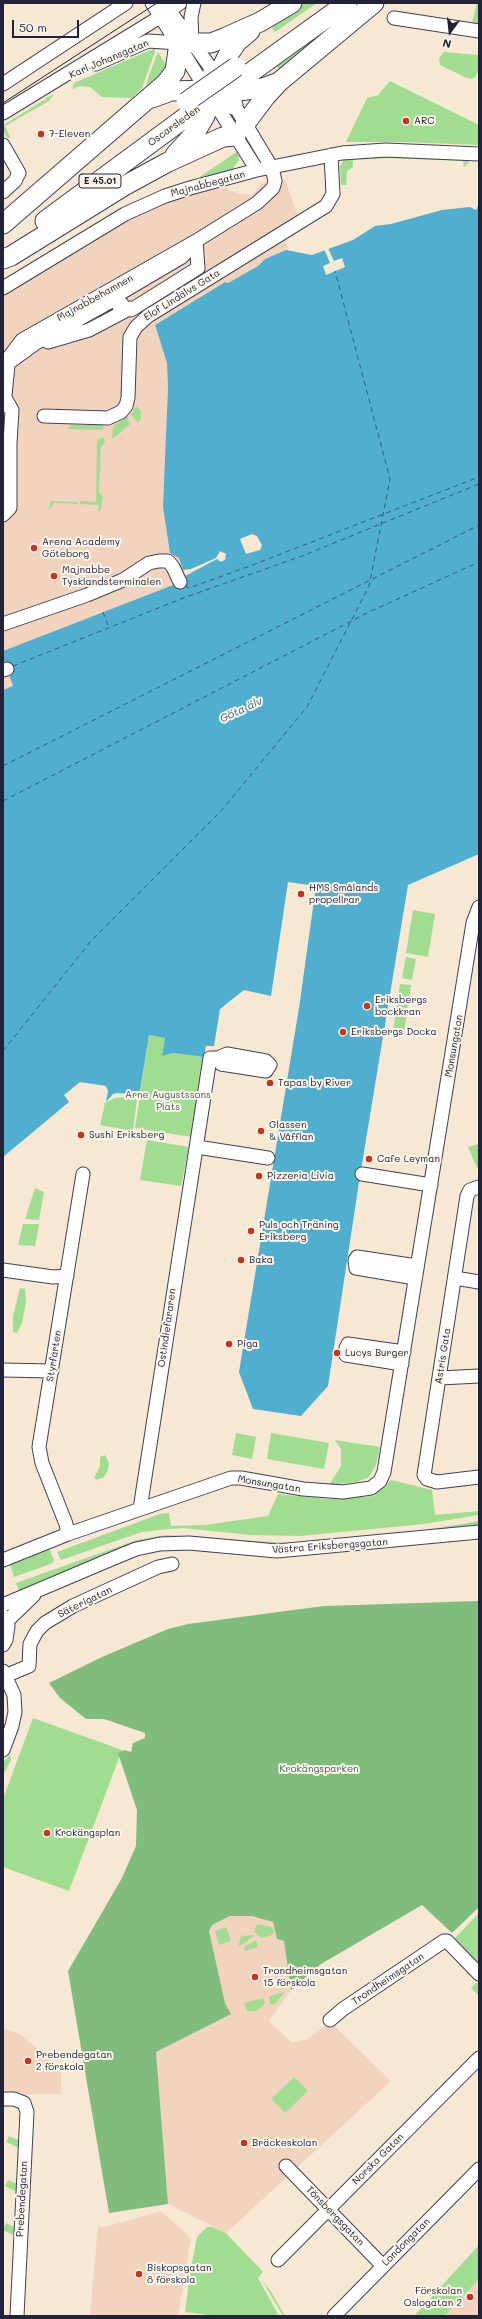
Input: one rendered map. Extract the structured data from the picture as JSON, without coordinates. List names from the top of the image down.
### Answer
{
  "streets": {
    "highway": ["Oscarsleden", "E 45.01"],
    "street": [
      "Karl Johansgatan",
      "Majnabbegatan",
      "Elof Lindälvs Gata",
      "Majnabbehamnen",
      "Monsungatan",
      "Ostindiefararen",
      "Styrfarten",
      "Astris Gata",
      "Västra Eriksbergsgatan",
      "Säterigatan",
      "Trondheimsgatan",
      "Norska Gatan",
      "Prebendegatan",
      "Tönsbergsgatan",
      "Londongatan"
    ]
  },
  "crossings": [
    ["Karl Johansgatan", "Majnabbegatan"],
    ["Majnabbegatan", "Majnabbehamnen"],
    ["Monsungatan", "Ostindiefararen"],
    ["Monsungatan", "Styrfarten"],
    ["Norska Gatan", "Tönsbergsgatan"],
    ["Tönsbergsgatan", "Londongatan"]
  ],
  "water": ["Göta älv"],
  "parks": ["Arne Augustssons Plats", "Krokängsparken"],
  "places": [
    "ARC",
    "7-Eleven",
    "Arena Academy Göteborg",
    "Majnabbe Tysklandsterminalen",
    "HMS Smålands propellrar",
    "Eriksbergs bockkran",
    "Eriksbergs Docka",
    "Tapas by River",
    "Glassen & Våfflan",
    "Sushi Eriksberg",
    "Cafe Leyman",
    "Pizzeria Livia",
    "Puls och Träning Eriksberg",
    "Baka",
    "Piga",
    "Lucys Burger",
    "Krokängsplan",
    "Trondheimsgatan 15 förskola",
    "Prebendegatan 2 förskola",
    "Bräckeskolan",
    "Biskopsgatan 8 förskola",
    "Förskolan Oslogatan 2"
  ],
  "scale_bar": "50 m",
  "north": "bottom"
}
